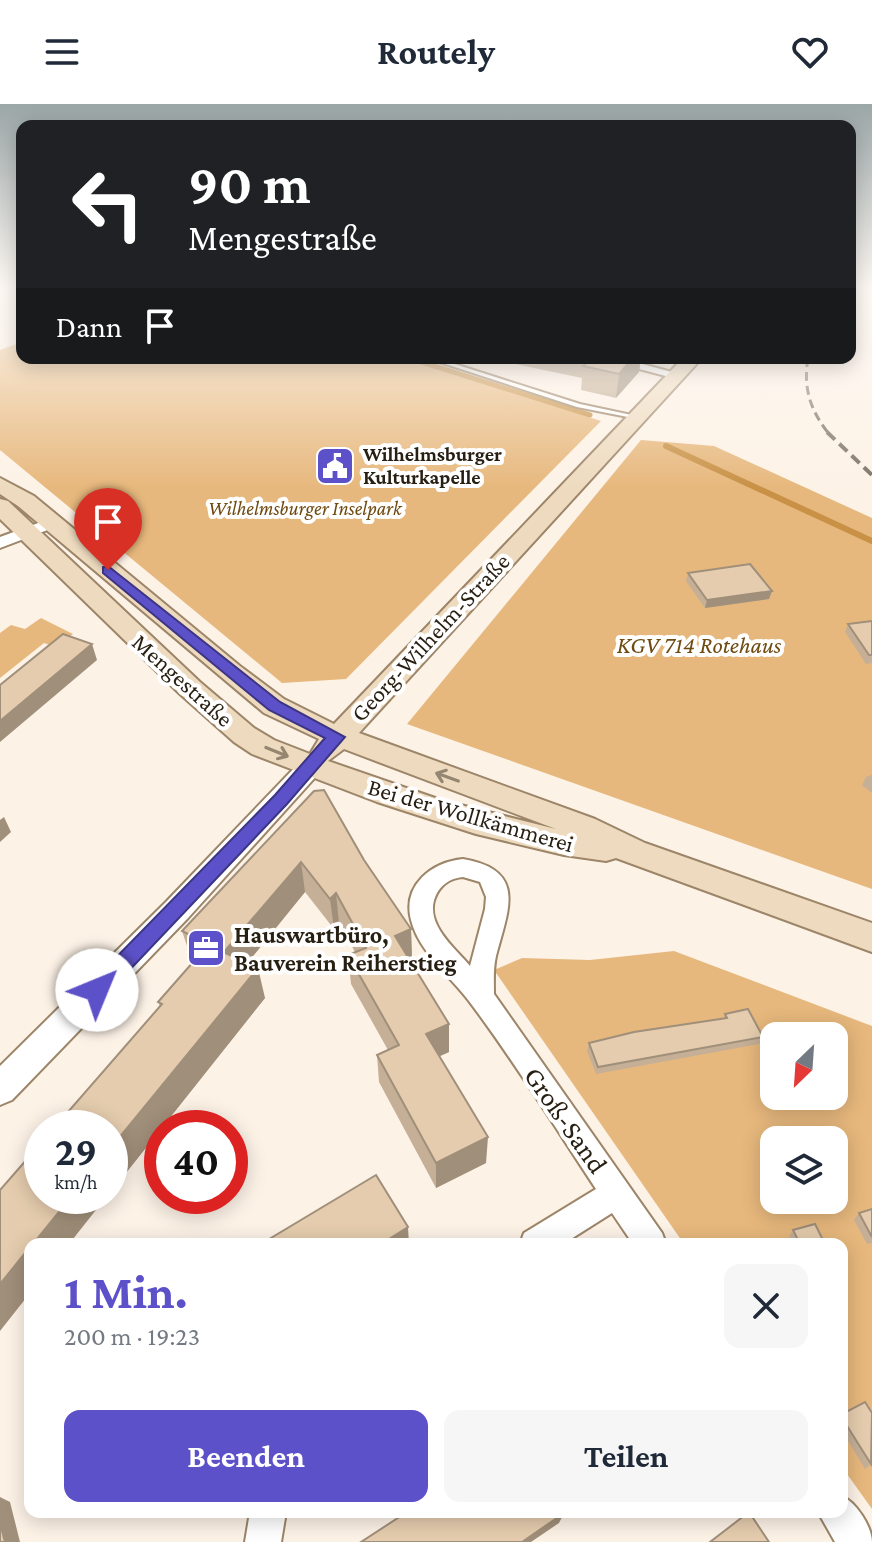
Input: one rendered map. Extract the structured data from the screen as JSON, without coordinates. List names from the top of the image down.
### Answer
{
  "streets": {
    "main road": ["Georg-Wilhelm-Straße", "Mengestraße", "Bei der Wollkämmerei"],
    "street": ["Groß-Sand"]
  },
  "crossings": [
    ["Georg-Wilhelm-Straße", "Mengestraße"],
    ["Georg-Wilhelm-Straße", "Bei der Wollkämmerei"],
    ["Mengestraße", "Bei der Wollkämmerei"]
  ],
  "parks": ["Wilhelmsburger Inselpark", "KGV 714 Rotehaus"],
  "places": {
    "public building": ["Wilhelmsburger Kulturkapelle"],
    "office": ["Hauswartbüro, Bauverein Reiherstieg"]
  },
  "north": "bottom left",
  "page": {
    "header": "Routely",
    "turn": ["90 m", "Mengestraße"],
    "then": "Dann",
    "speed": "29 km/h",
    "limit": "40",
    "heading": ["1 Min.", "200 m · 19:23"],
    "buttons": ["Beenden", "Teilen"]
  }
}
